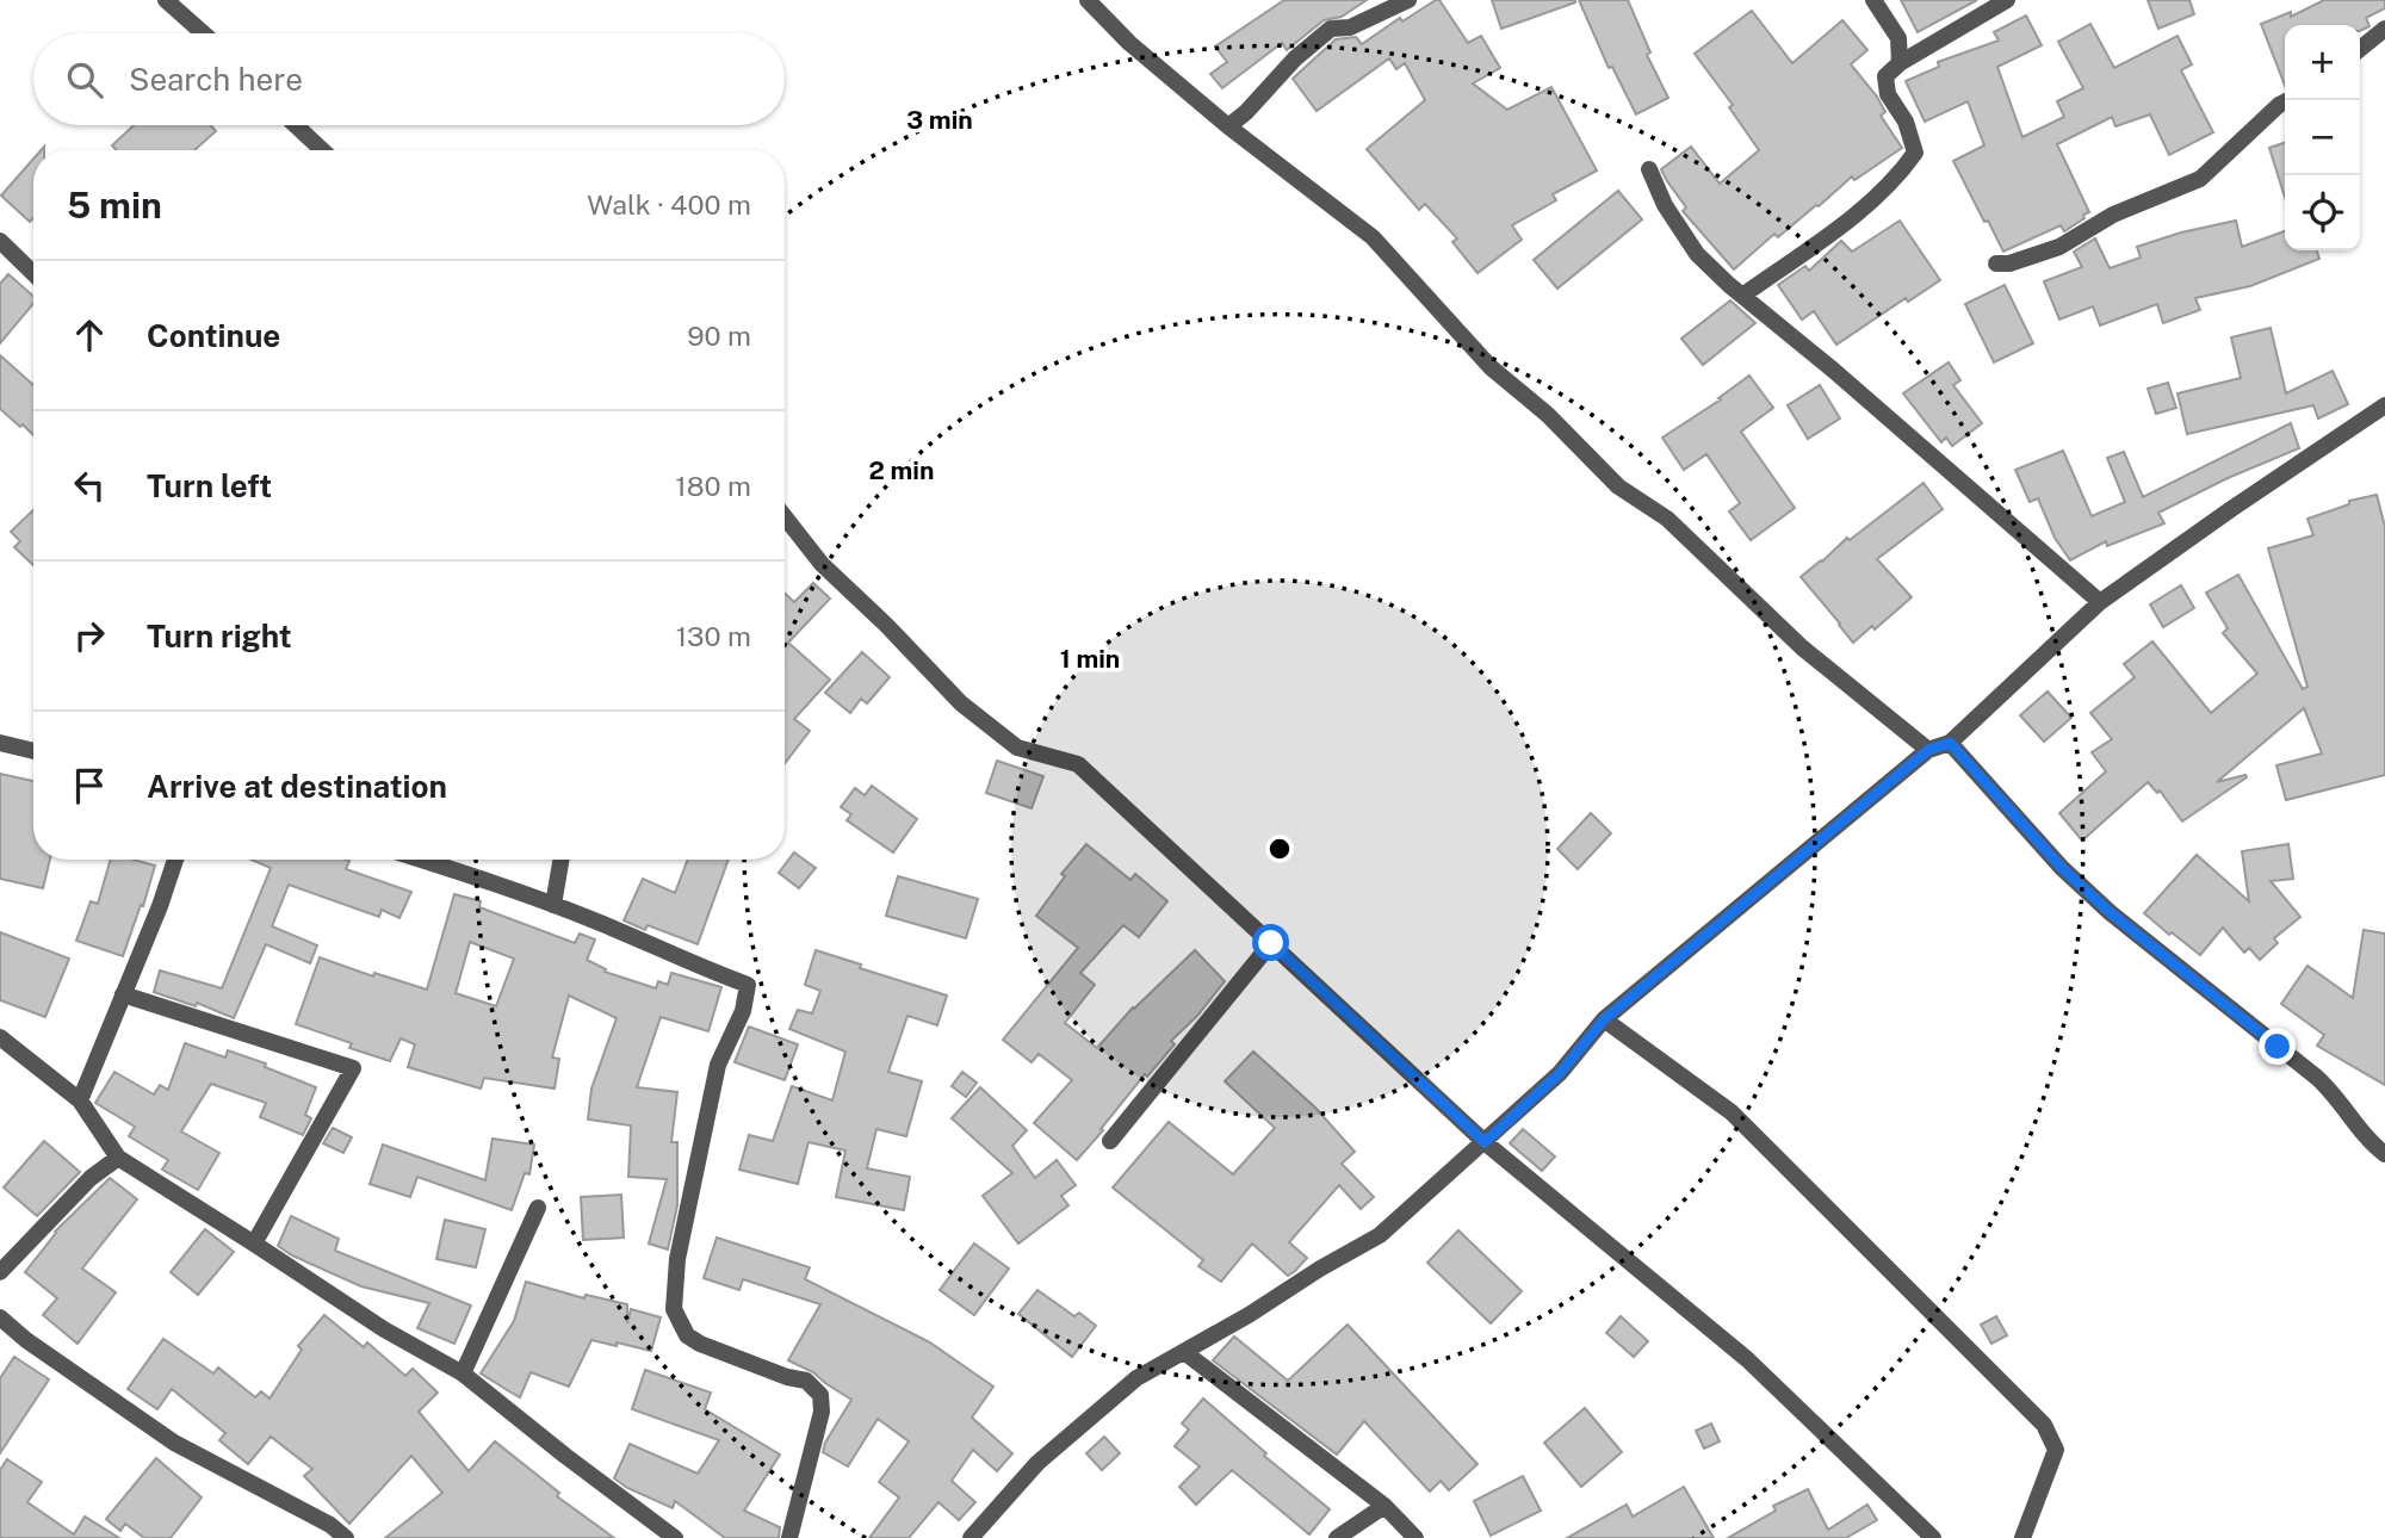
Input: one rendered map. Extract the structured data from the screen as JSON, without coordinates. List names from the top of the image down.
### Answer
{
  "page": {
    "map_buttons": ["+", "−"],
    "search": "Search here",
    "heading": ["5 min", "Walk · 400 m"],
    "list": [
      ["Continue", "90 m"],
      ["Turn left", "180 m"],
      ["Turn right", "130 m"],
      "Arrive at destination"
    ]
  },
  "rings": ["3 min", "2 min", "1 min"]
}
